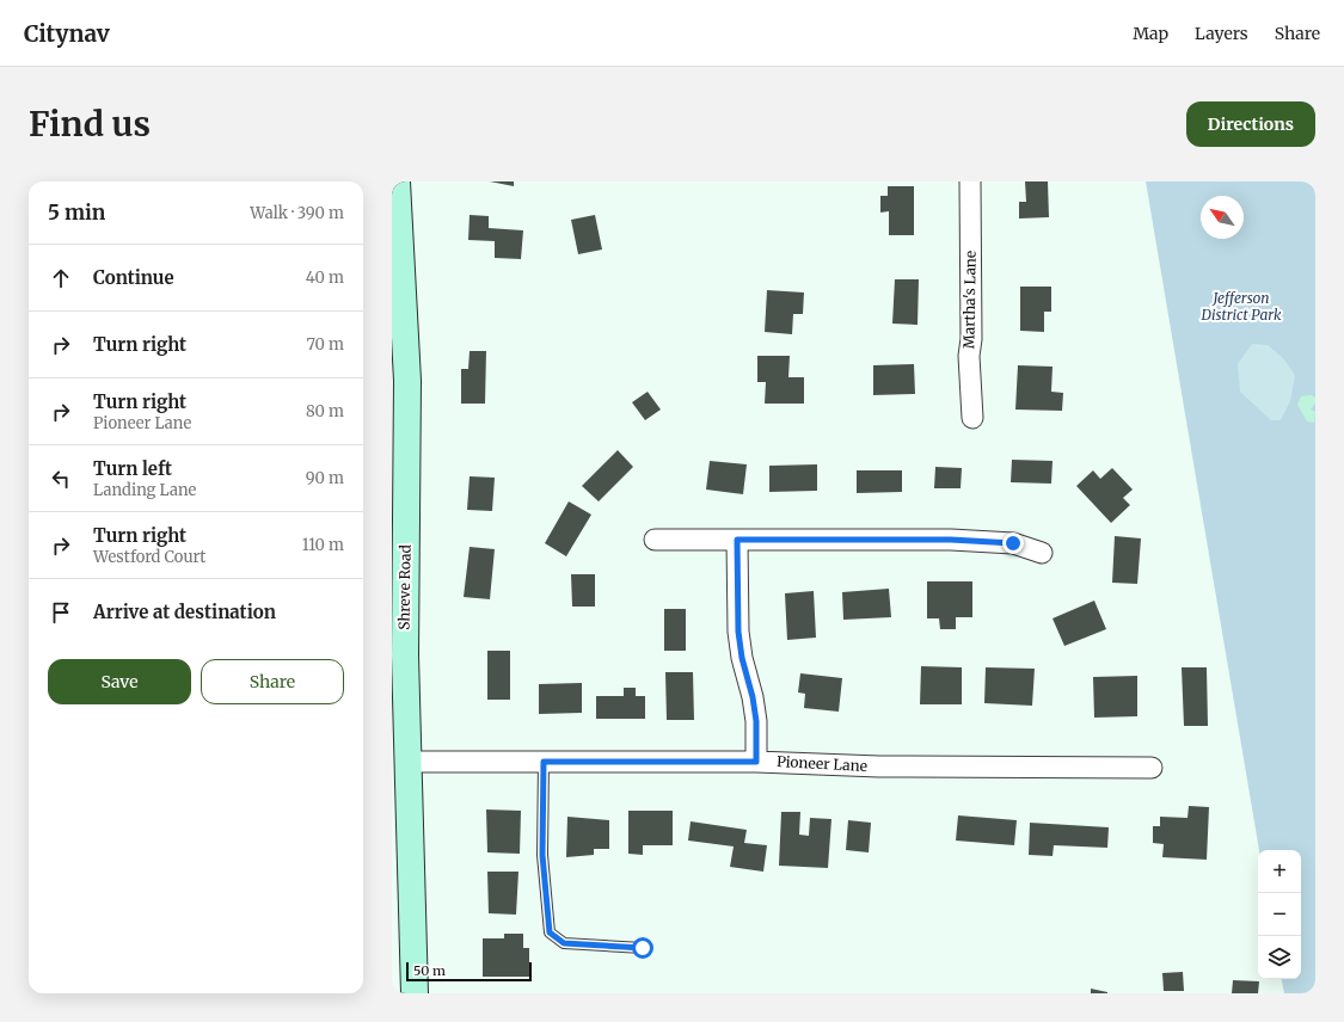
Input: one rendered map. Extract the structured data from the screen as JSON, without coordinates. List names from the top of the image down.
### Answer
{
  "streets": {
    "main road": ["Shreve Road"],
    "street": ["Martha's Lane", "Pioneer Lane"]
  },
  "crossings": [
    ["Shreve Road", "Pioneer Lane"]
  ],
  "parks": ["Jefferson District Park"],
  "scale_bar": "50 m",
  "north": "top left",
  "page": {
    "header": "Citynav",
    "nav": ["Map", "Layers", "Share"],
    "buttons": [
      "Directions",
      ["Save", "Share"]
    ],
    "title": "Find us",
    "heading": ["5 min", "Walk · 390 m"],
    "list": [
      ["Continue", "40 m"],
      ["Turn right", "70 m"],
      ["Turn right", "Pioneer Lane", "80 m"],
      ["Turn left", "Landing Lane", "90 m"],
      ["Turn right", "Westford Court", "110 m"],
      "Arrive at destination"
    ],
    "map_buttons": ["+", "−"],
    "scale": "50 m"
  }
}
